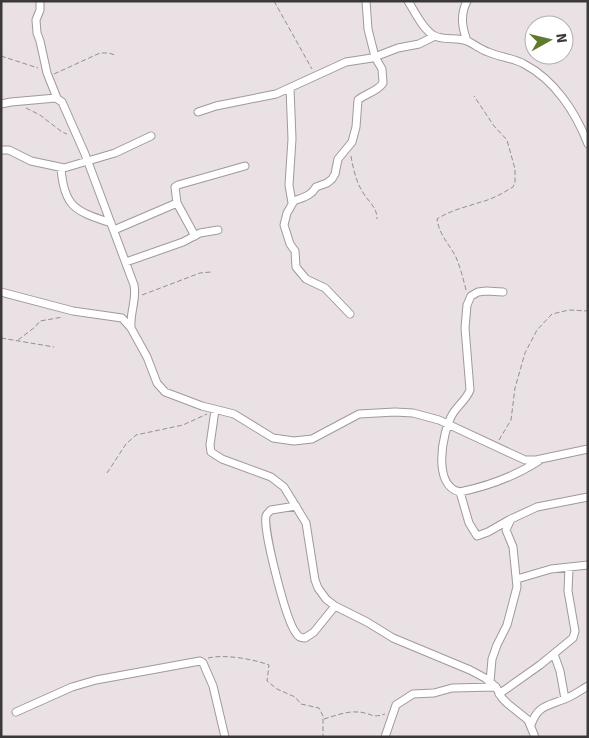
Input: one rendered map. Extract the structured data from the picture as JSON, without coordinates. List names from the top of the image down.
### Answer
{
  "north": "right"
}
